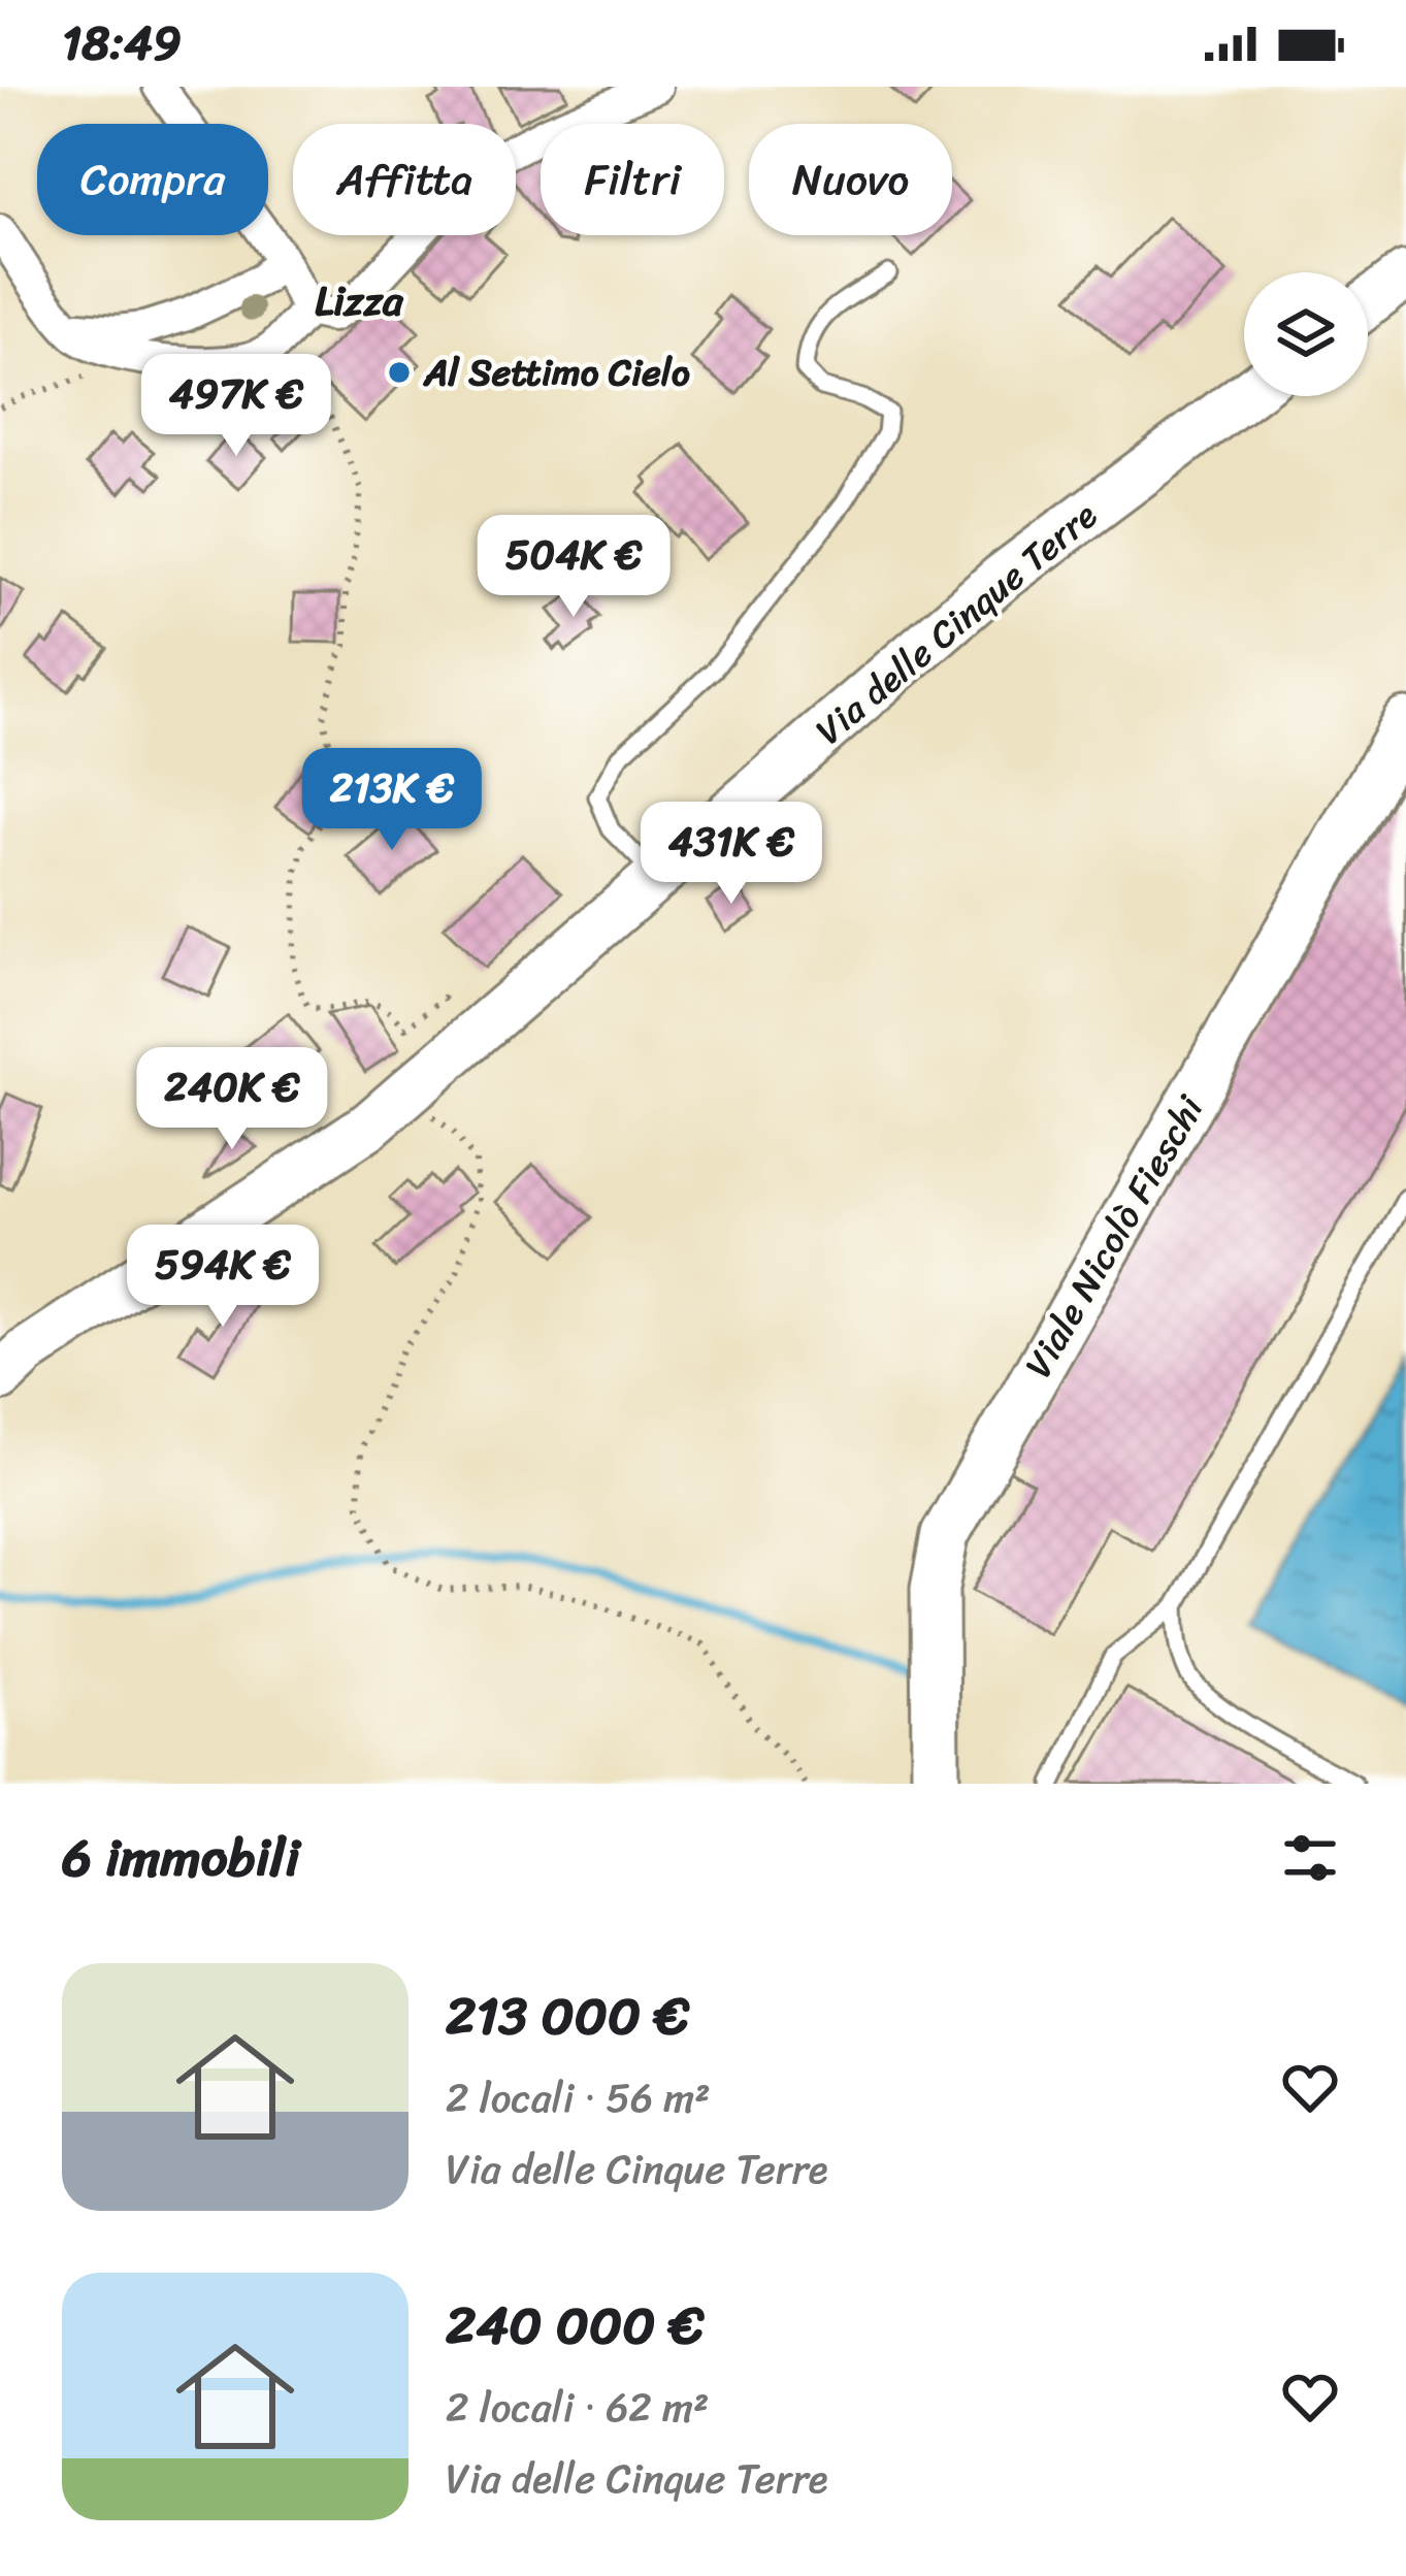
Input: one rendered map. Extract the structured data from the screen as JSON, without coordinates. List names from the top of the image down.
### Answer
{
  "streets": {
    "main road": ["Via delle Cinque Terre", "Viale Nicolò Fieschi"]
  },
  "districts": ["Lizza"],
  "places": ["Al Settimo Cielo"],
  "page": {
    "status": "18:49",
    "chip": [
      "Compra",
      "Affitta",
      "Filtri",
      "Nuovo"
    ],
    "price": [
      "497K €",
      "504K €",
      "213K €",
      "431K €",
      "240K €",
      "594K €"
    ],
    "heading": "6 immobili",
    "list": [
      {
        "name": "213 000 €",
        "note": "2 locali · 56 m² · Via delle Cinque Terre"
      },
      {
        "name": "240 000 €",
        "note": "2 locali · 62 m² · Via delle Cinque Terre"
      }
    ]
  }
}
